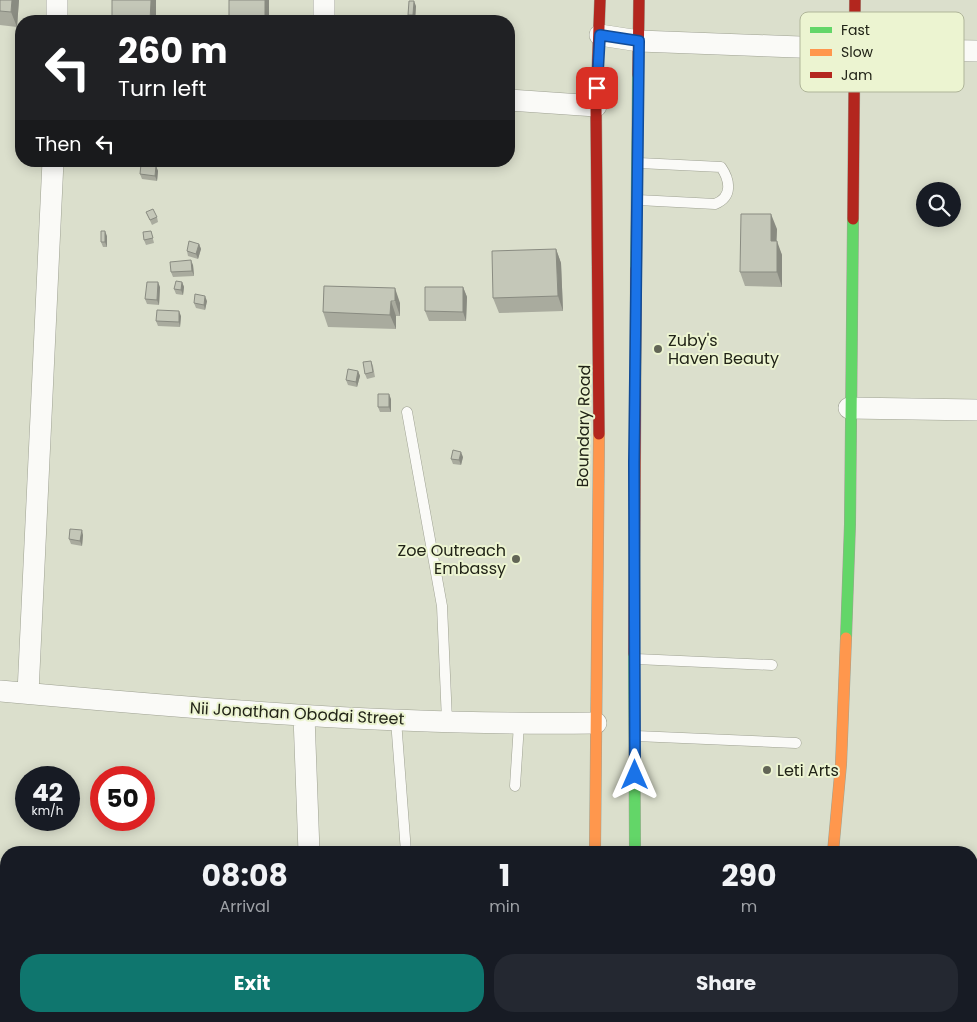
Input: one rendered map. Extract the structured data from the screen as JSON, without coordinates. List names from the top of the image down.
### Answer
{
  "streets": {
    "main road": ["Boundary Road"],
    "street": ["Nii Jonathan Obodai Street"]
  },
  "crossings": [
    ["Boundary Road", "Nii Jonathan Obodai Street"]
  ],
  "places": ["Zuby's Haven Beauty", "Zoe Outreach Embassy", "Leti Arts"],
  "legend": ["Fast", "Slow", "Jam"],
  "page": {
    "turn": ["260 m", "Turn left"],
    "then": "Then",
    "speed": "42 km/h",
    "limit": "50",
    "eta": [
      "08:08",
      "Arrival",
      "1",
      "min",
      "290",
      "m"
    ],
    "buttons": ["Exit", "Share"]
  }
}
